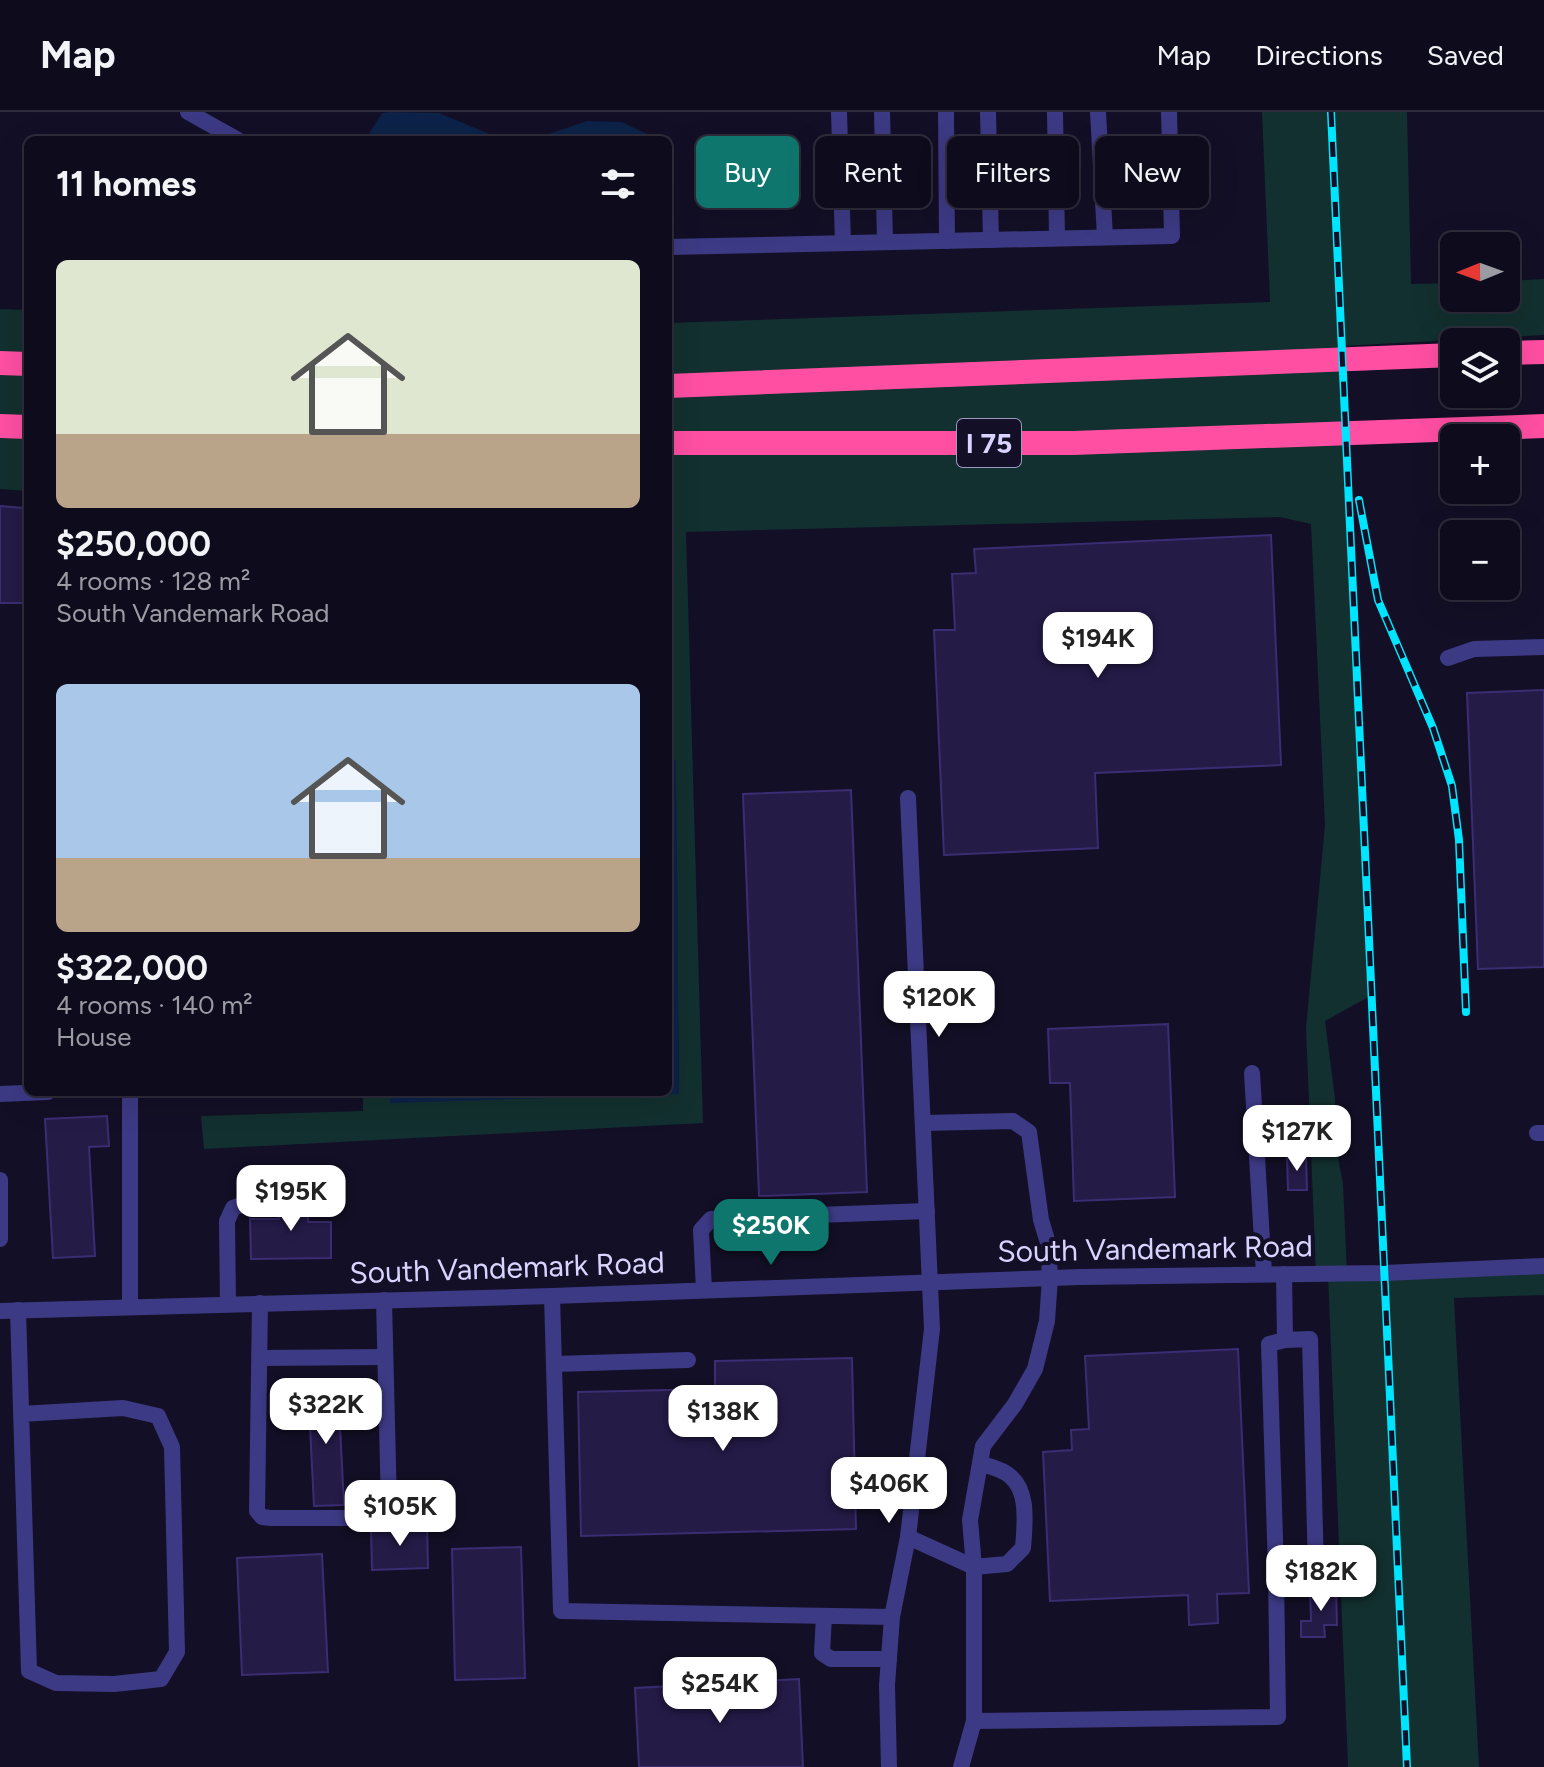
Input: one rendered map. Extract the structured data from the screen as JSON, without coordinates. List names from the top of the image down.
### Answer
{
  "streets": {
    "highway": ["I 75"],
    "street": ["South Vandemark Road"]
  },
  "north": "left",
  "page": {
    "header": "Map",
    "nav": ["Map", "Directions", "Saved"],
    "chip": [
      "Buy",
      "Rent",
      "Filters",
      "New"
    ],
    "heading": "11 homes",
    "map_buttons": ["+", "−"],
    "list": [
      {
        "name": "$250,000",
        "note": "4 rooms · 128 m² · South Vandemark Road"
      },
      {
        "name": "$322,000",
        "note": "4 rooms · 140 m² · House"
      }
    ],
    "price": [
      "$194K",
      "$120K",
      "$127K",
      "$195K",
      "$250K",
      "$322K",
      "$138K",
      "$406K",
      "$105K",
      "$182K",
      "$254K"
    ]
  }
}
